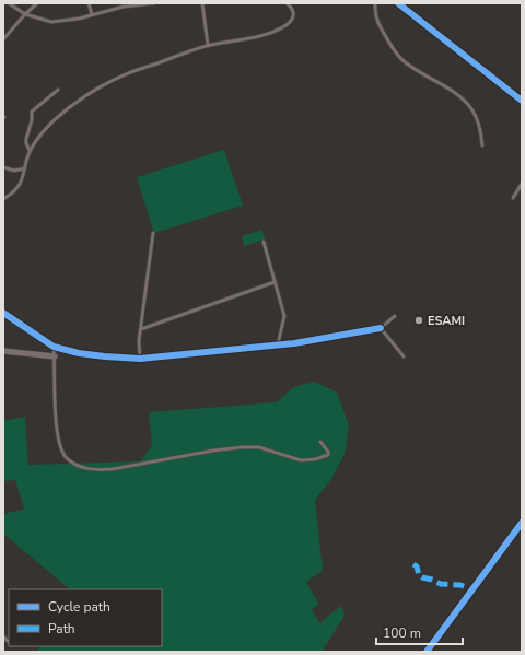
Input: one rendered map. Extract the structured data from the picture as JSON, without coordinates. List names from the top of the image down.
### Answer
{
  "places": ["ESAMI"],
  "legend": ["Cycle path", "Path"],
  "scale_bar": "100 m"
}
